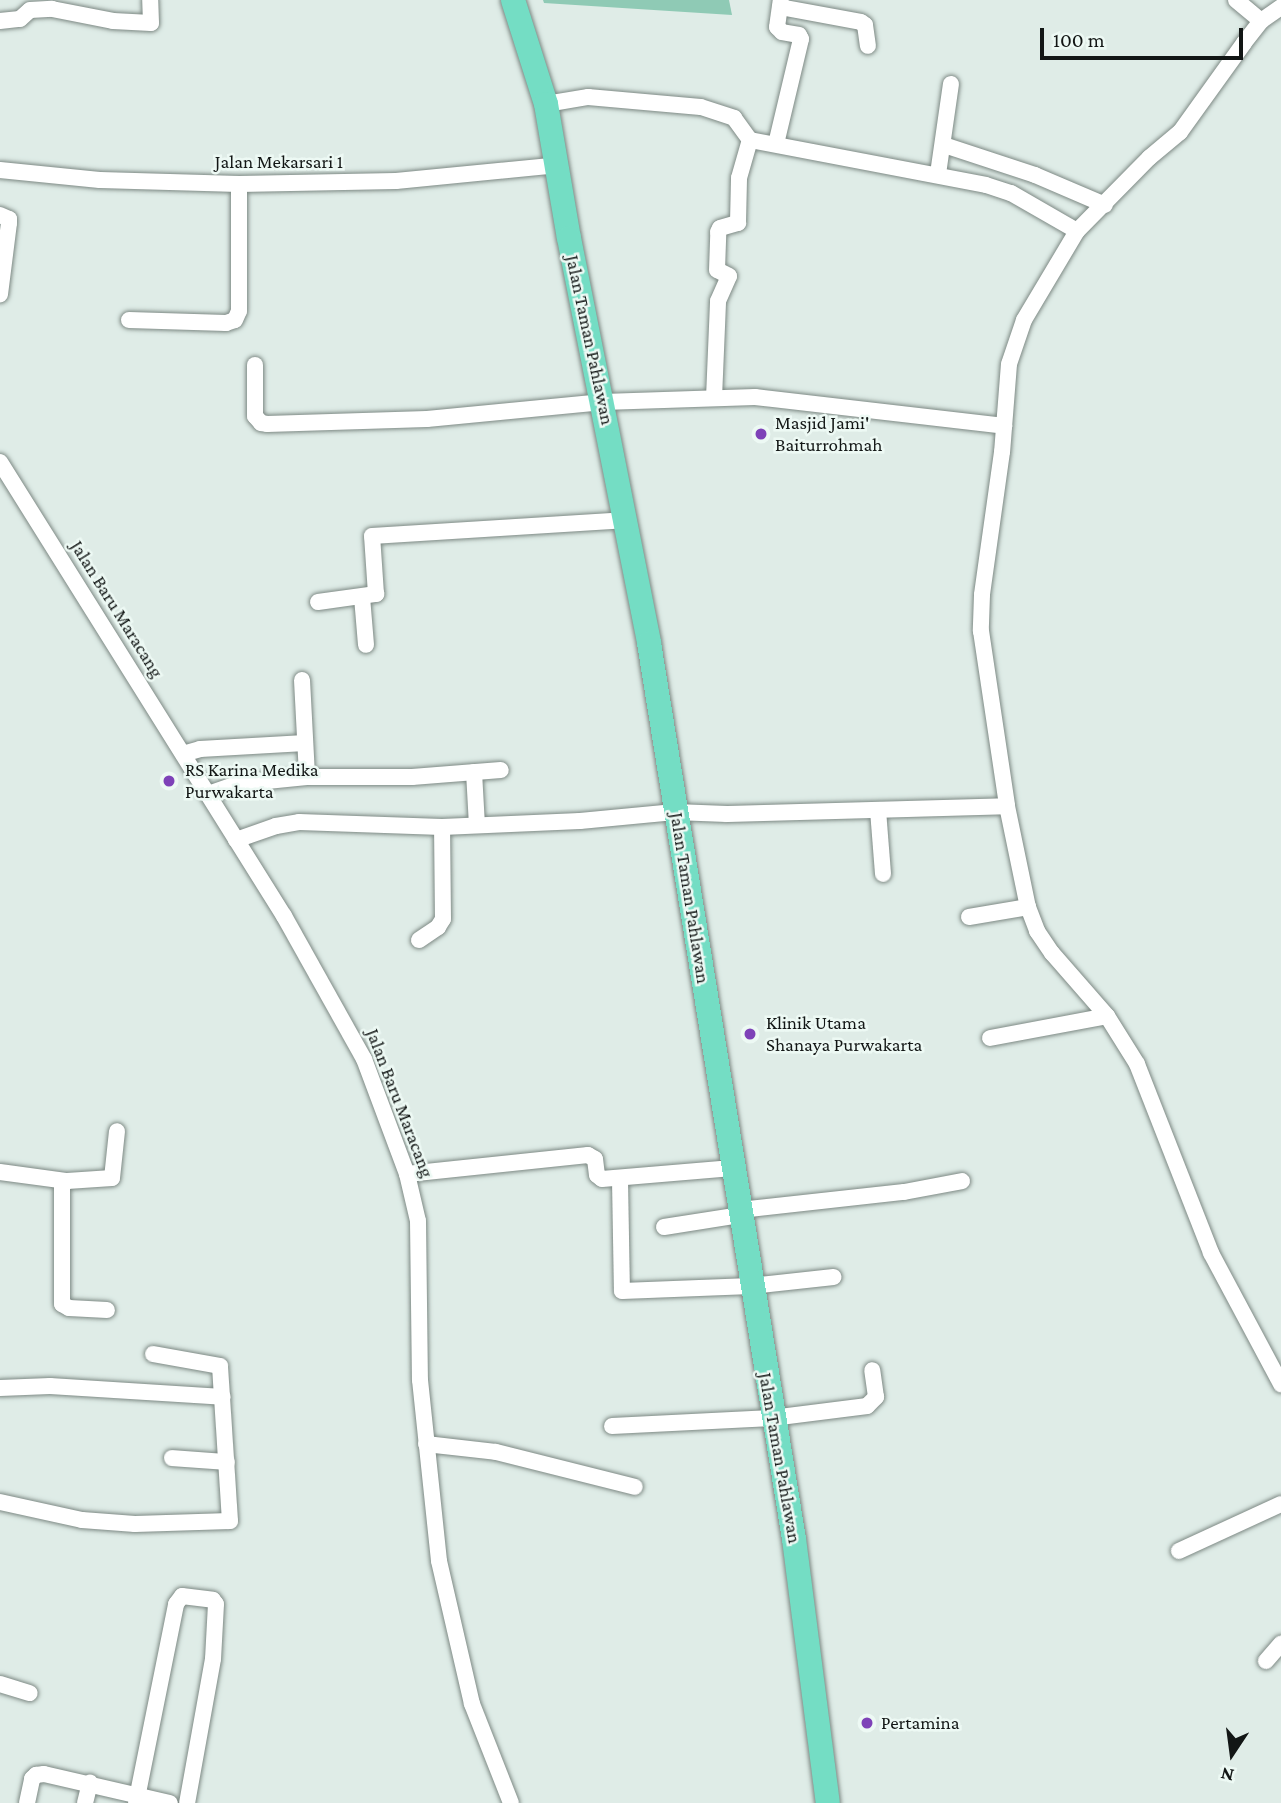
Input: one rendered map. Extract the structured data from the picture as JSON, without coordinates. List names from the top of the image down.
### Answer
{
  "streets": {
    "main road": ["Jalan Taman Pahlawan"],
    "street": ["Jalan Mekarsari 1", "Jalan Baru Maracang"]
  },
  "crossings": [
    ["Jalan Mekarsari 1", "Jalan Taman Pahlawan"]
  ],
  "places": [
    "Masjid Jami' Baiturrohmah",
    "RS Karina Medika Purwakarta",
    "Klinik Utama Shanaya Purwakarta",
    "Pertamina"
  ],
  "scale_bar": "100 m",
  "north": "bottom"
}
